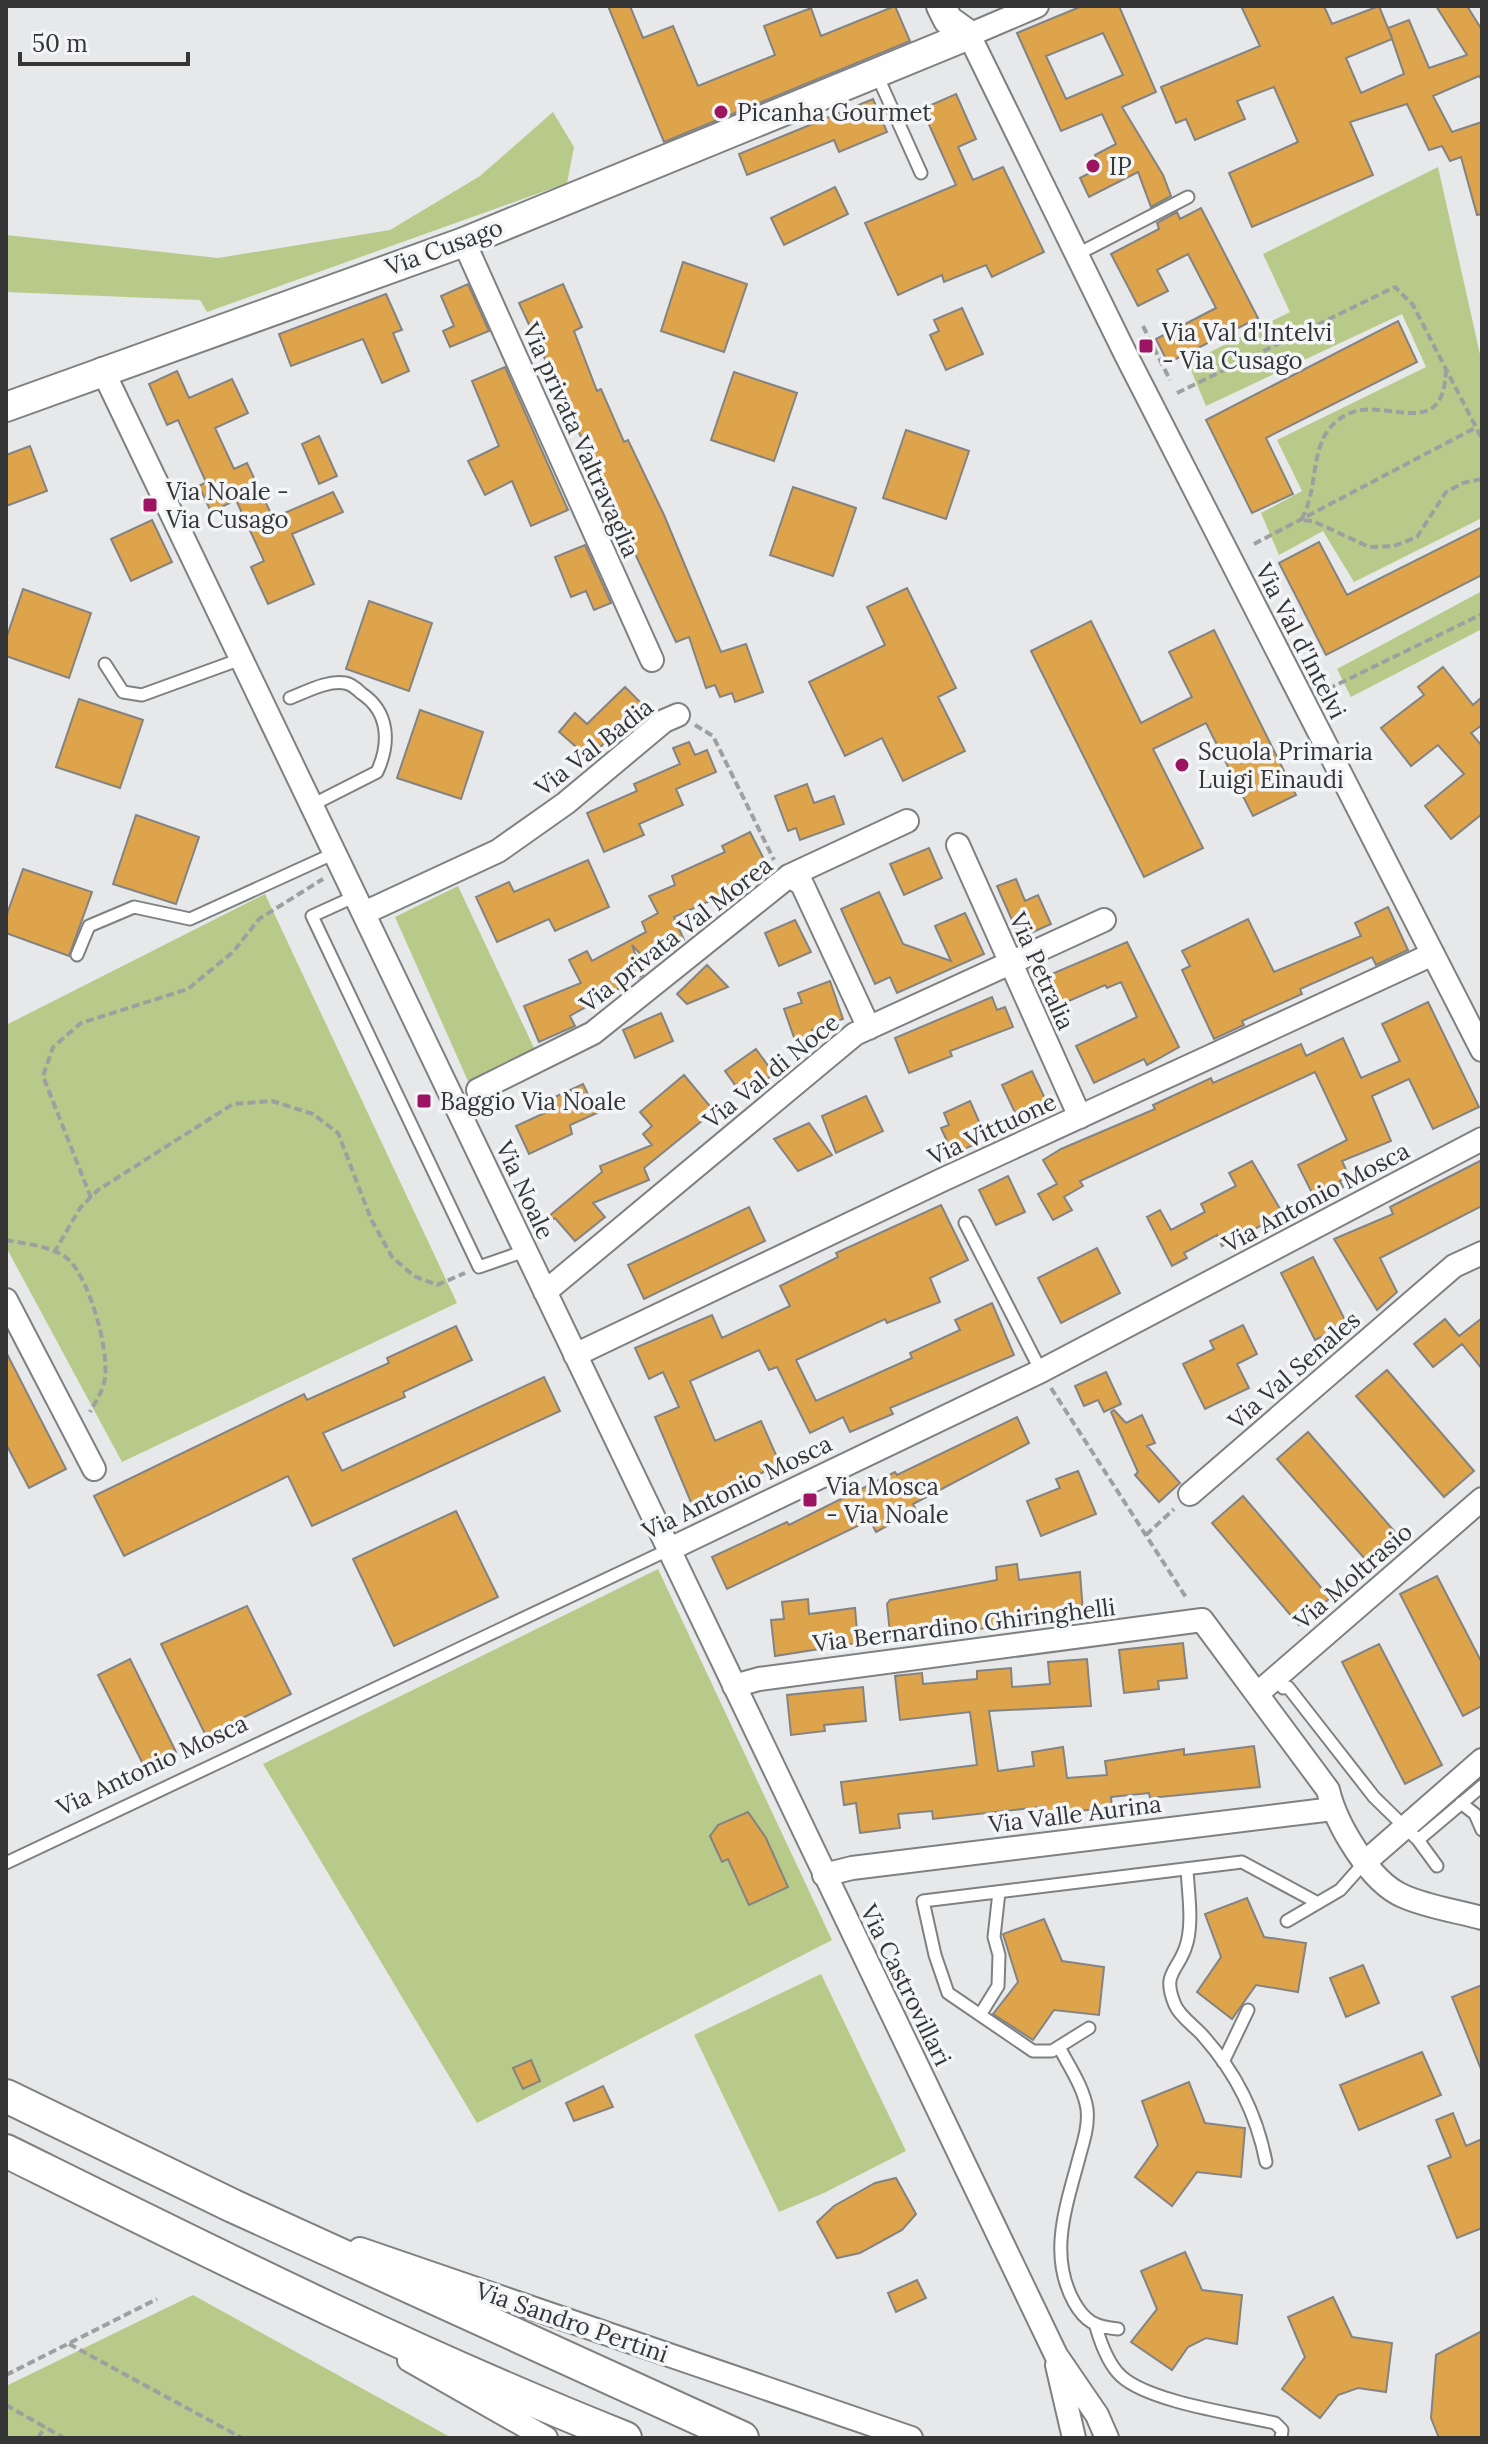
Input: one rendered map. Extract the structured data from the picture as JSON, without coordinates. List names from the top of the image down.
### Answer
{
  "streets": {
    "main road": ["Via Sandro Pertini"],
    "street": [
      "Via Cusago",
      "Via privata Valtravaglia",
      "Via Val d'Intelvi",
      "Via Val Badia",
      "Via privata Val Morea",
      "Via Petralia",
      "Via Val di Noce",
      "Via Vittuone",
      "Via Noale",
      "Via Antonio Mosca",
      "Via Val Senales",
      "Via Moltrasio",
      "Via Bernardino Ghiringhelli",
      "Via Valle Aurina",
      "Via Castrovillari"
    ]
  },
  "crossings": [
    ["Via Cusago", "Via privata Valtravaglia"],
    ["Via Cusago", "Via Val d'Intelvi"],
    ["Via Cusago", "Via Noale"],
    ["Via Val d'Intelvi", "Via Vittuone"],
    ["Via Val Badia", "Via privata Val Morea"],
    ["Via Val Badia", "Via Noale"],
    ["Via Petralia", "Via Val di Noce"],
    ["Via Petralia", "Via Vittuone"],
    ["Via Val di Noce", "Via Noale"],
    ["Via Vittuone", "Via Noale"],
    ["Via Noale", "Via Antonio Mosca"],
    ["Via Noale", "Via Castrovillari"],
    ["Via Antonio Mosca", "Via Castrovillari"],
    ["Via Bernardino Ghiringhelli", "Via Castrovillari"],
    ["Via Valle Aurina", "Via Castrovillari"]
  ],
  "places": {
    "other": ["Picanha Gourmet", "IP", "Scuola Primaria Luigi Einaudi"],
    "transit": [
      "Via Val d'Intelvi - Via Cusago",
      "Via Noale - Via Cusago",
      "Baggio Via Noale",
      "Via Mosca - Via Noale"
    ]
  },
  "scale_bar": "50 m"
}
